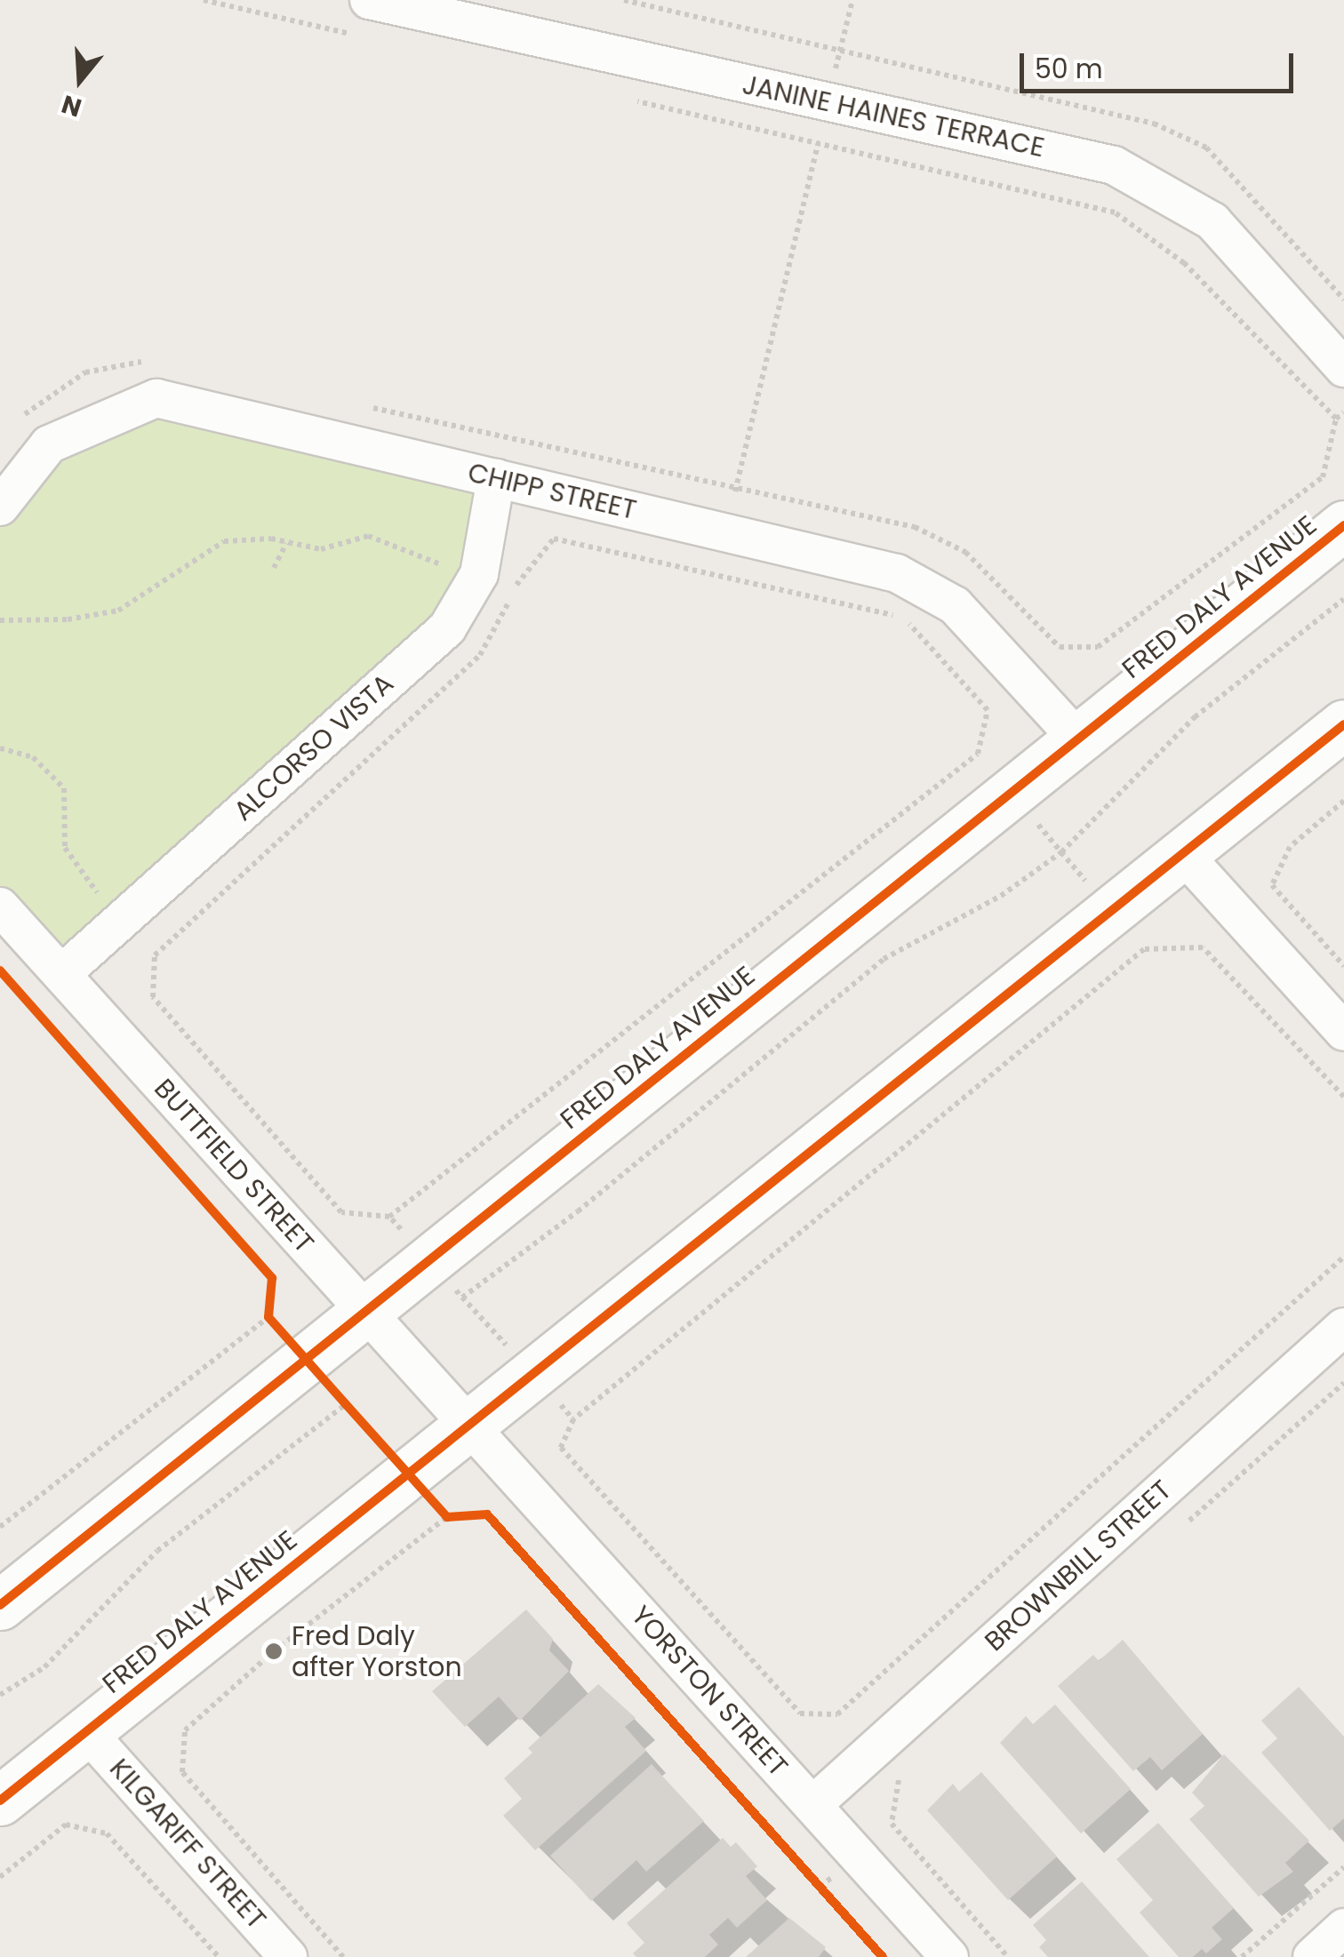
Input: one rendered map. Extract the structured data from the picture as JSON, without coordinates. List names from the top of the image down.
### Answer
{
  "streets": {
    "street": [
      "JANINE HAINES TERRACE",
      "CHIPP STREET",
      "FRED DALY AVENUE",
      "ALCORSO VISTA",
      "BUTTFIELD STREET",
      "BROWNBILL STREET",
      "YORSTON STREET",
      "KILGARIFF STREET"
    ]
  },
  "crossings": [
    ["CHIPP STREET", "FRED DALY AVENUE"],
    ["CHIPP STREET", "ALCORSO VISTA"],
    ["FRED DALY AVENUE", "BUTTFIELD STREET"],
    ["FRED DALY AVENUE", "YORSTON STREET"],
    ["FRED DALY AVENUE", "KILGARIFF STREET"],
    ["ALCORSO VISTA", "BUTTFIELD STREET"],
    ["BUTTFIELD STREET", "YORSTON STREET"],
    ["BROWNBILL STREET", "YORSTON STREET"]
  ],
  "places": ["Fred Daly after Yorston"],
  "scale_bar": "50 m",
  "north": "bottom"
}
